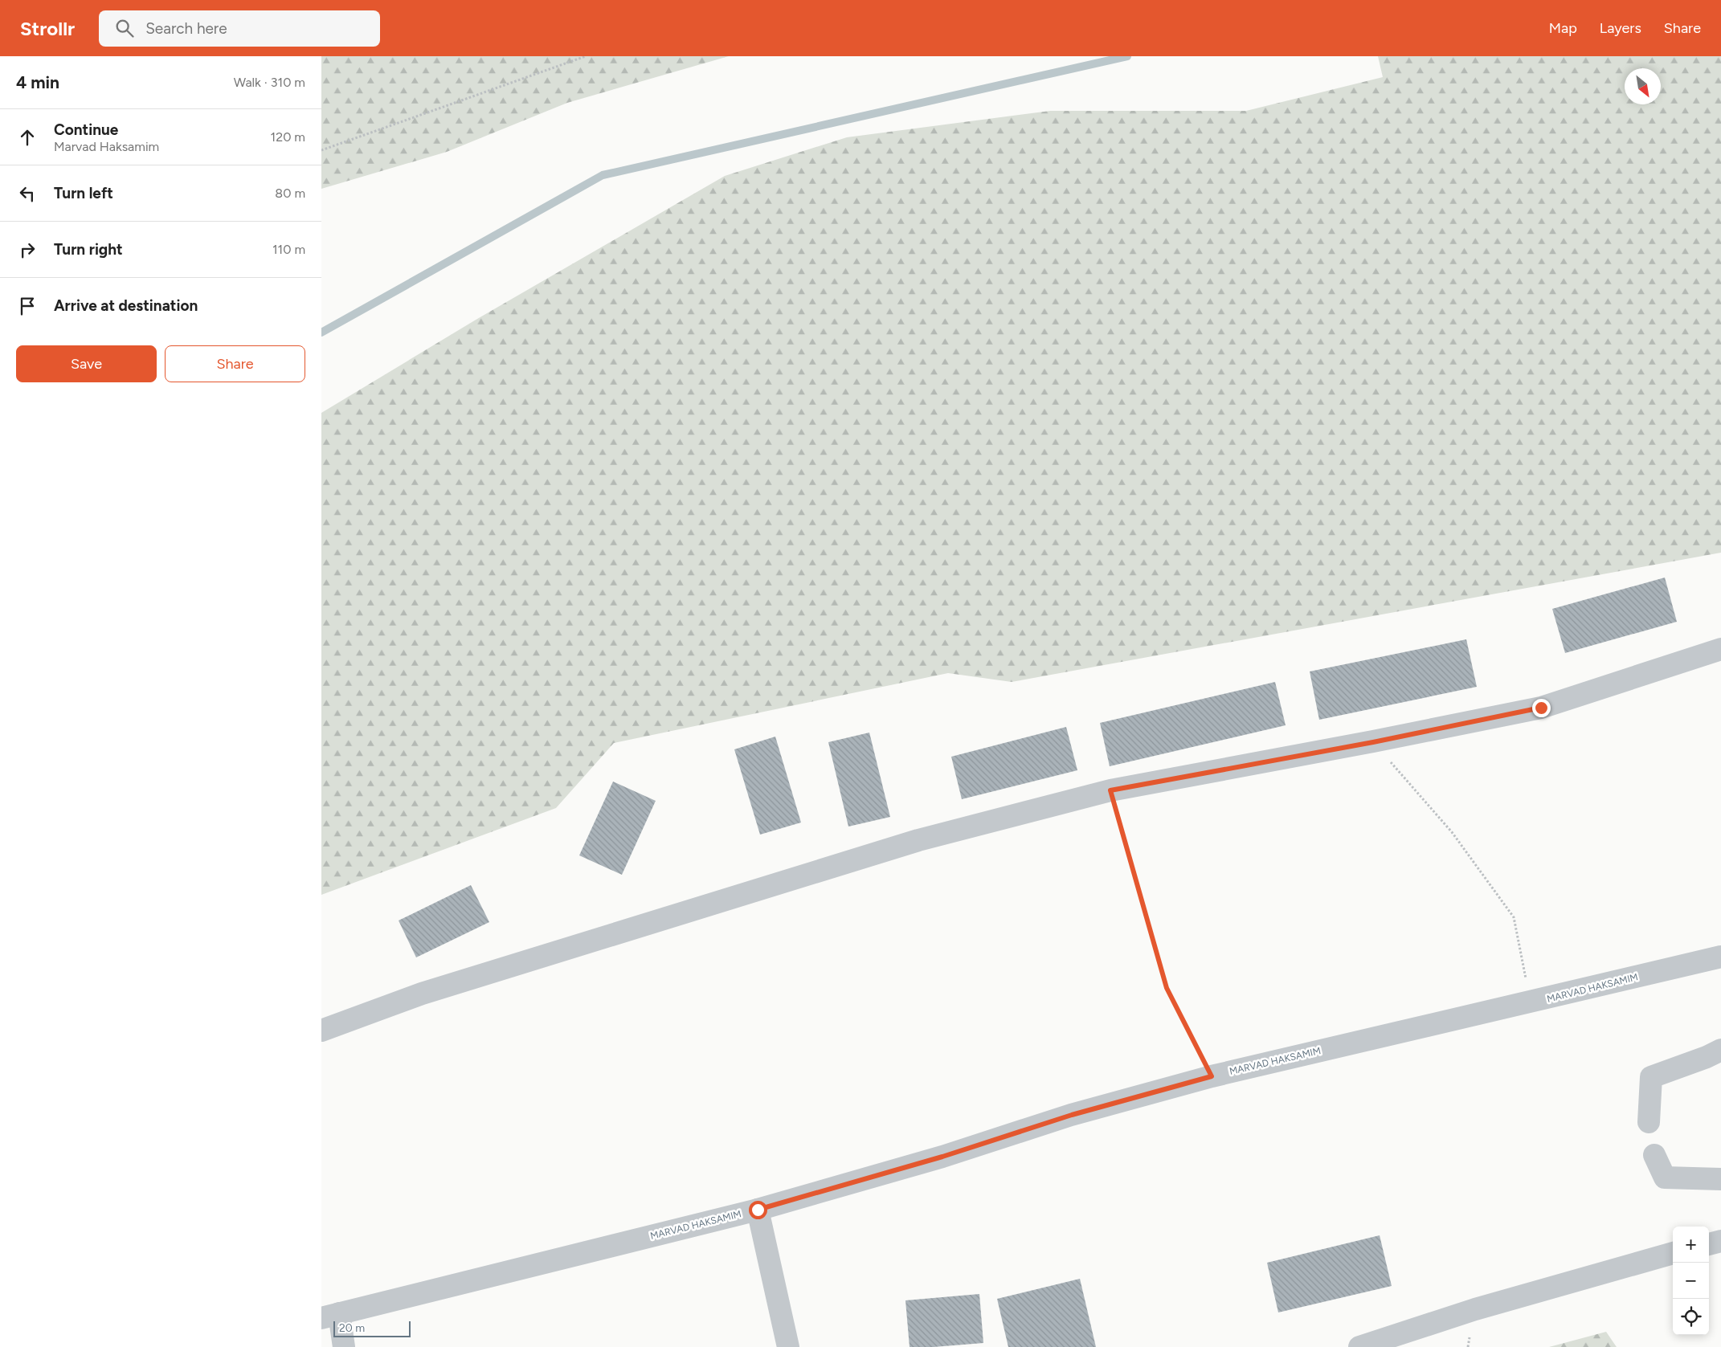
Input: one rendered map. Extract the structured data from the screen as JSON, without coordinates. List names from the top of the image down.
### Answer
{
  "streets": {
    "street": ["MARVAD HAKSAMIM"]
  },
  "scale_bar": "20 m",
  "north": "bottom right",
  "page": {
    "header": "Strollr",
    "search": "Search here",
    "nav": ["Map", "Layers", "Share"],
    "heading": ["4 min", "Walk · 310 m"],
    "list": [
      ["Continue", "Marvad Haksamim", "120 m"],
      ["Turn left", "80 m"],
      ["Turn right", "110 m"],
      "Arrive at destination"
    ],
    "buttons": ["Save", "Share"],
    "map_buttons": ["+", "−"],
    "scale": "20 m"
  }
}
